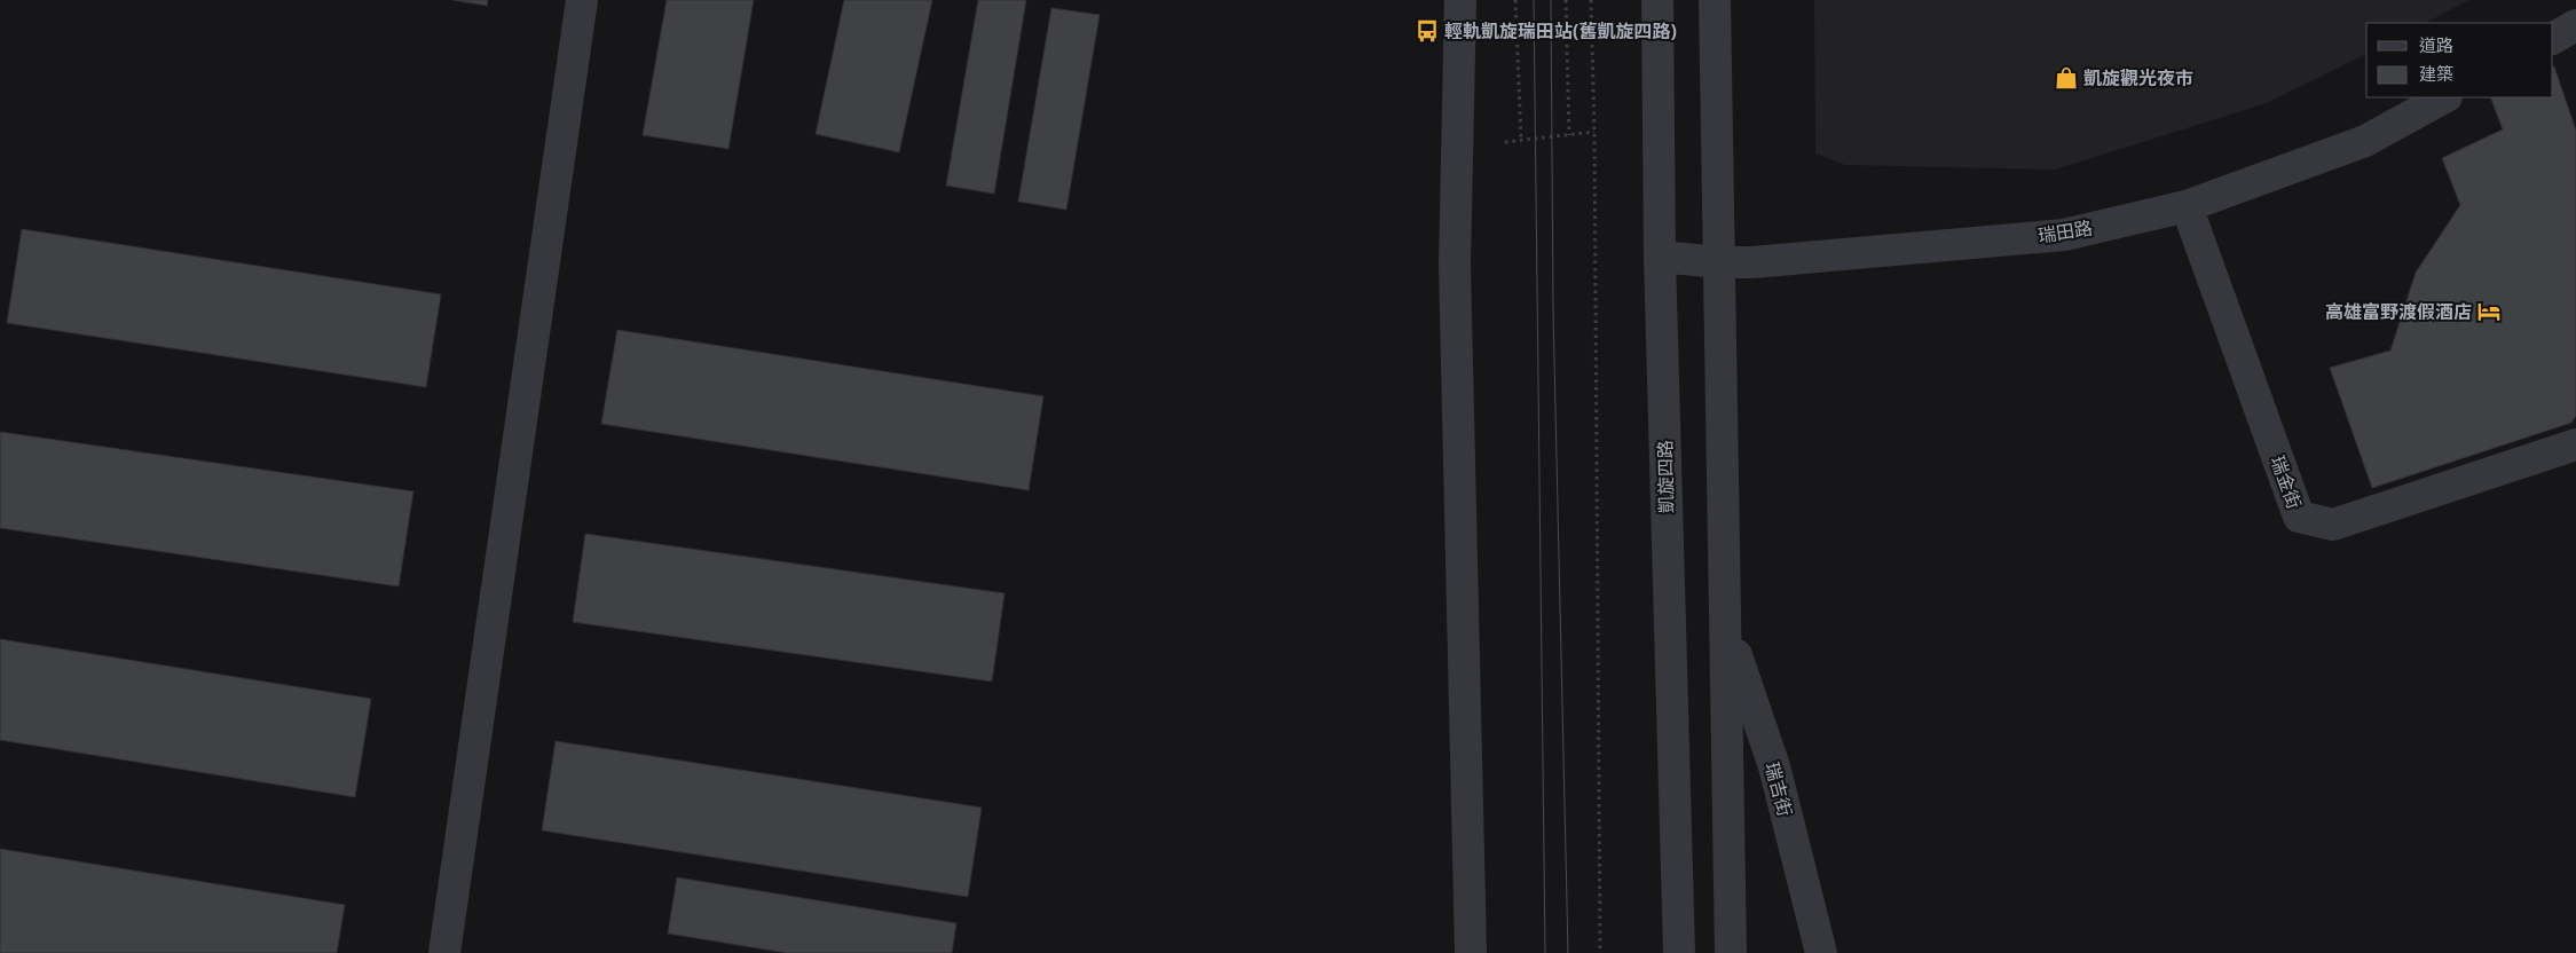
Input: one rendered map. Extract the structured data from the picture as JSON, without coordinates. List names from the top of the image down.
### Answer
{
  "streets": {
    "street": [
      "瑞田路",
      "凱旋四路",
      "瑞金街",
      "瑞吉街"
    ]
  },
  "crossings": [
    ["瑞田路", "凱旋四路"],
    ["瑞田路", "瑞金街"]
  ],
  "places": {
    "bus stop": ["輕軌凱旋瑞田站(舊凱旋四路)"],
    "shop": ["凱旋觀光夜市"],
    "hotel": ["高雄富野渡假酒店"]
  },
  "legend": ["道路", "建築"]
}
